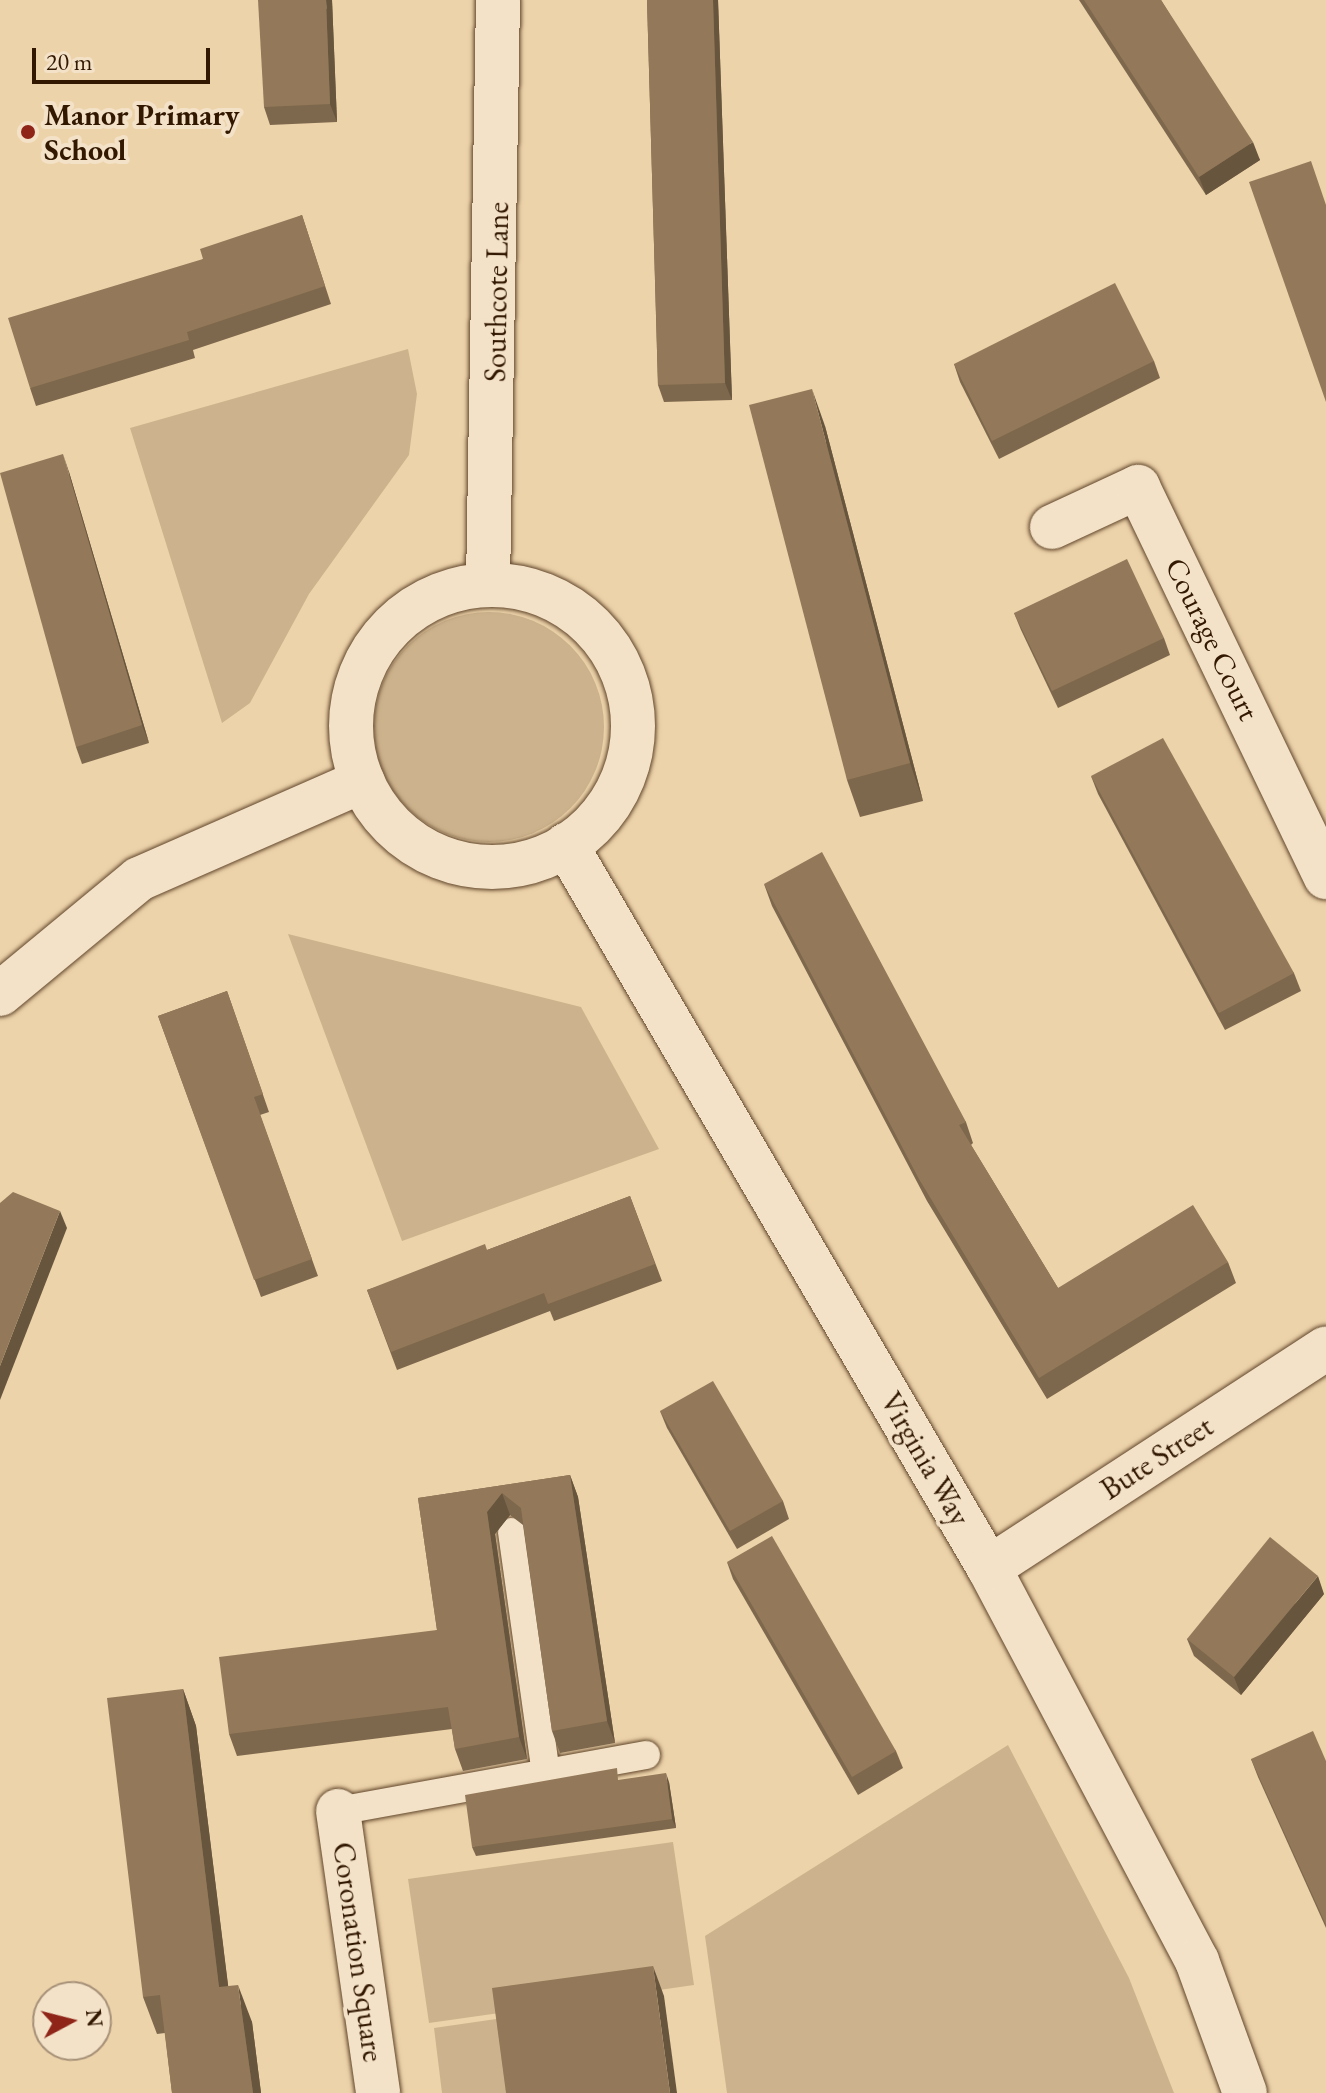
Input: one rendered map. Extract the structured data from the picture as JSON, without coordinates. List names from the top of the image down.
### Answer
{
  "streets": {
    "street": [
      "Southcote Lane",
      "Courage Court",
      "Bute Street",
      "Virginia Way",
      "Coronation Square"
    ]
  },
  "crossings": [
    ["Southcote Lane", "Virginia Way"],
    ["Bute Street", "Virginia Way"]
  ],
  "places": ["Manor Primary School"],
  "scale_bar": "20 m",
  "north": "right"
}
